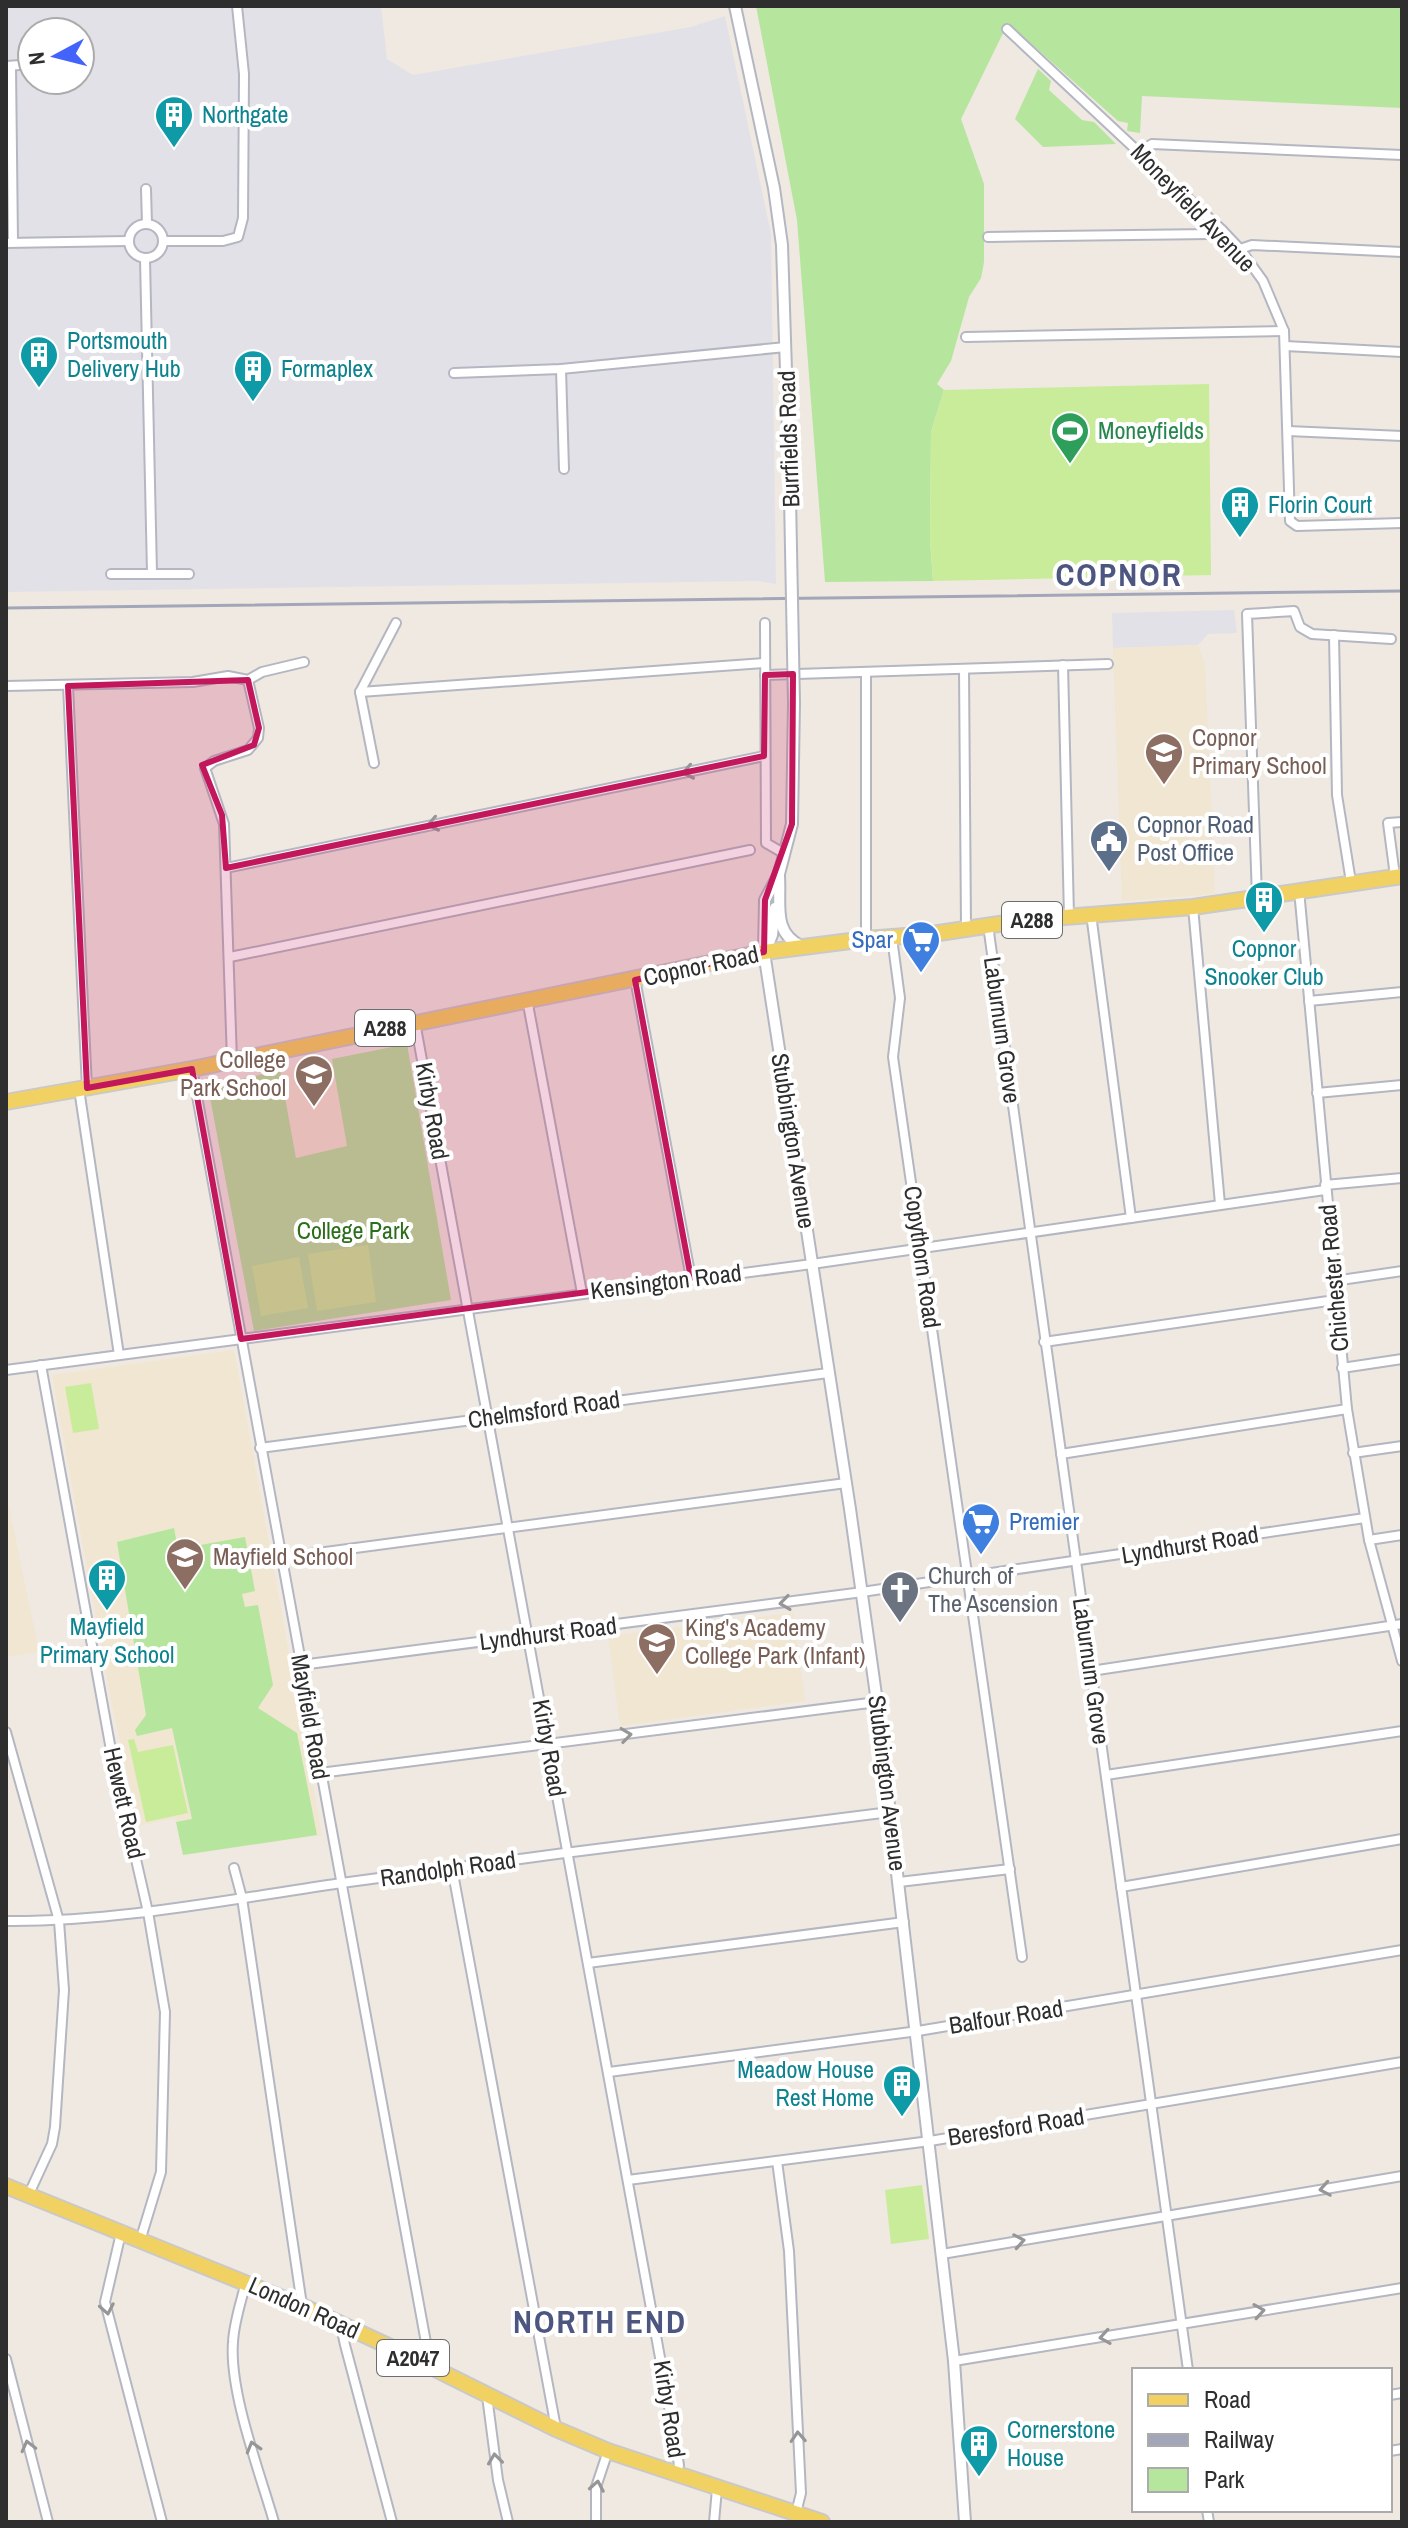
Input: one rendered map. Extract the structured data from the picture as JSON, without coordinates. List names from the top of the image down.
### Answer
{
  "streets": {
    "main road": [
      "A288",
      "Copnor Road",
      "London Road",
      "A2047"
    ],
    "street": [
      "Moneyfield Avenue",
      "Burrfields Road",
      "Laburnum Grove",
      "Kirby Road",
      "Stubbington Avenue",
      "Copythorn Road",
      "Chichester Road",
      "Kensington Road",
      "Chelmsford Road",
      "Lyndhurst Road",
      "Mayfield Road",
      "Hewett Road",
      "Randolph Road",
      "Balfour Road",
      "Beresford Road"
    ]
  },
  "crossings": [
    ["Burrfields Road", "Copnor Road"],
    ["Burrfields Road", "Stubbington Avenue"],
    ["Copnor Road", "Laburnum Grove"],
    ["Copnor Road", "Kirby Road"],
    ["Copnor Road", "Stubbington Avenue"],
    ["Copnor Road", "Copythorn Road"],
    ["Copnor Road", "Chichester Road"],
    ["Copnor Road", "Mayfield Road"],
    ["Laburnum Grove", "Kensington Road"],
    ["Laburnum Grove", "Lyndhurst Road"],
    ["Laburnum Grove", "Balfour Road"],
    ["Laburnum Grove", "Beresford Road"],
    ["Kirby Road", "Kensington Road"],
    ["Kirby Road", "Chelmsford Road"],
    ["Kirby Road", "Lyndhurst Road"],
    ["Kirby Road", "Randolph Road"],
    ["Kirby Road", "Balfour Road"],
    ["Kirby Road", "Beresford Road"],
    ["Kirby Road", "London Road"],
    ["Stubbington Avenue", "Kensington Road"],
    ["Stubbington Avenue", "Chelmsford Road"],
    ["Stubbington Avenue", "Lyndhurst Road"],
    ["Stubbington Avenue", "Randolph Road"],
    ["Stubbington Avenue", "Balfour Road"],
    ["Stubbington Avenue", "Beresford Road"],
    ["Copythorn Road", "Kensington Road"],
    ["Copythorn Road", "Lyndhurst Road"],
    ["Chichester Road", "Kensington Road"],
    ["Chichester Road", "Lyndhurst Road"],
    ["Kensington Road", "Mayfield Road"],
    ["Kensington Road", "Hewett Road"],
    ["Chelmsford Road", "Mayfield Road"],
    ["Lyndhurst Road", "Mayfield Road"],
    ["Mayfield Road", "Randolph Road"],
    ["Mayfield Road", "London Road"],
    ["Hewett Road", "Randolph Road"],
    ["Hewett Road", "London Road"]
  ],
  "districts": ["COPNOR", "NORTH END"],
  "parks": ["College Park"],
  "places": {
    "building": [
      "Northgate",
      "Portsmouth Delivery Hub",
      "Formaplex",
      "Florin Court",
      "Copnor Snooker Club",
      "Mayfield Primary School",
      "Meadow House Rest Home",
      "Cornerstone House"
    ],
    "sports": ["Moneyfields"],
    "school or university": [
      "Copnor Primary School",
      "College Park School",
      "Mayfield School",
      "King's Academy College Park (Infant)"
    ],
    "public building": ["Copnor Road Post Office"],
    "supermarket": ["Spar", "Premier"],
    "church": ["Church of The Ascension"]
  },
  "legend": ["Road", "Railway", "Park"],
  "north": "left"
}
